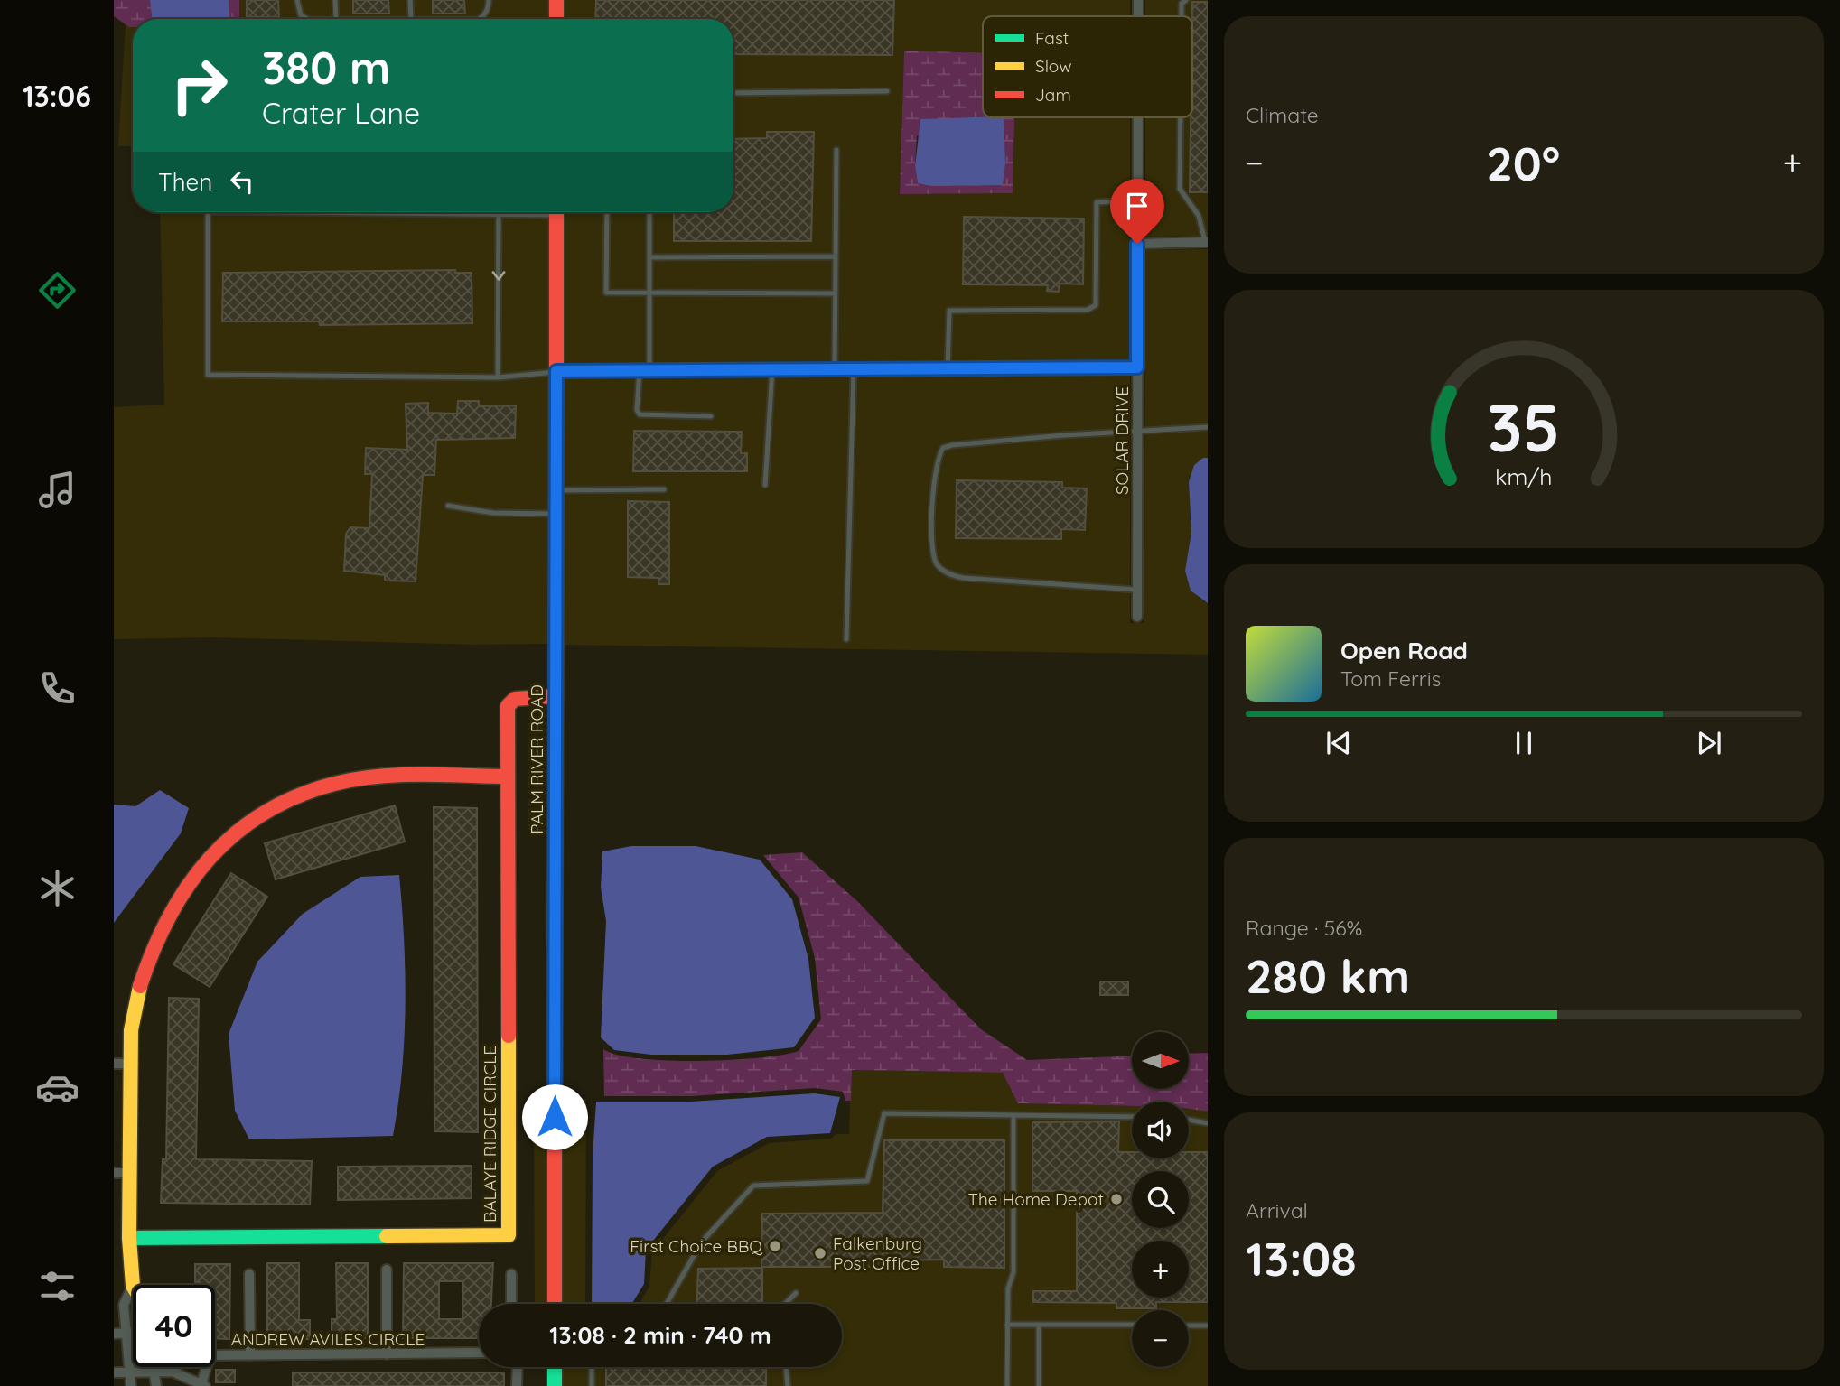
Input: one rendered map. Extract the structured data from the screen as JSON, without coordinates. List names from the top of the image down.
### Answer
{
  "streets": {
    "street": [
      "SOLAR DRIVE",
      "PALM RIVER ROAD",
      "BALAYE RIDGE CIRCLE",
      "ANDREW AVILES CIRCLE"
    ]
  },
  "crossings": [
    ["PALM RIVER ROAD", "BALAYE RIDGE CIRCLE"]
  ],
  "places": ["The Home Depot", "First Choice BBQ", "Falkenburg Post Office"],
  "legend": ["Fast", "Slow", "Jam"],
  "north": "right",
  "page": {
    "tabs": "13:06",
    "tile": [
      "Climate",
      ["Range · 56%", "280 km"],
      ["Arrival", "13:08"]
    ],
    "turn": ["380 m", "Crater Lane"],
    "heat": ["−", "20°", "+"],
    "then": "Then",
    "song": ["Open Road", "Tom Ferris"],
    "map_buttons": ["+", "−"],
    "limit": "40",
    "trip": "13:08 · 2 min · 740 m",
    "gauge": ["35", "km/h"]
  }
}
